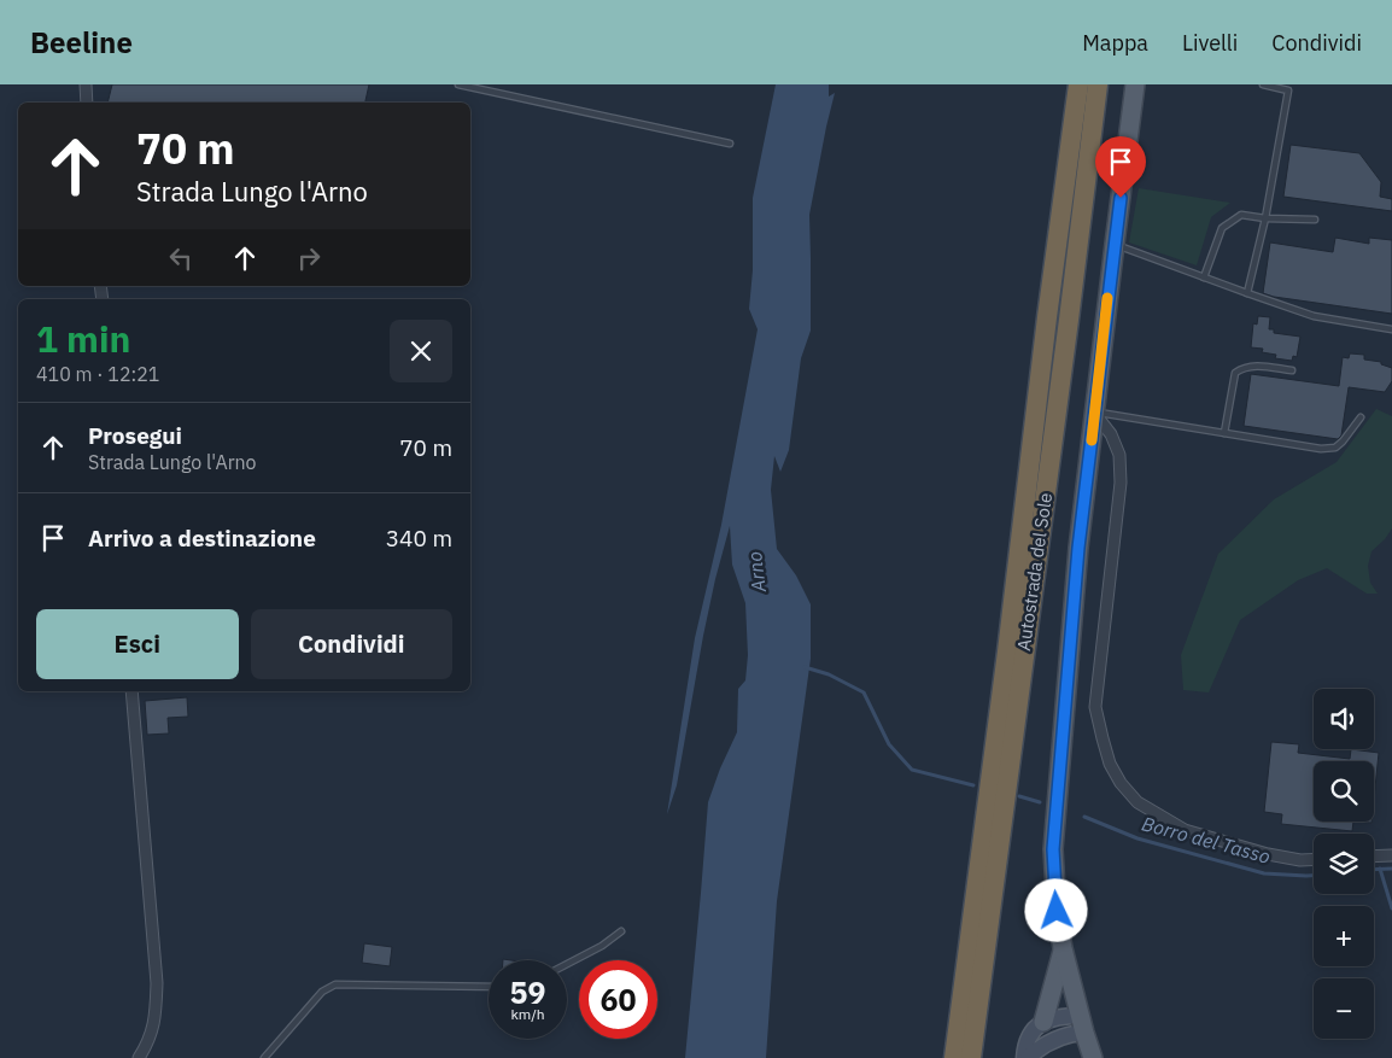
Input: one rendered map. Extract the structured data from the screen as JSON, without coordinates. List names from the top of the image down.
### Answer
{
  "streets": {
    "highway": ["Autostrada del Sole"]
  },
  "water": ["Arno", "Borro del Tasso"],
  "page": {
    "header": "Beeline",
    "nav": ["Mappa", "Livelli", "Condividi"],
    "turn": ["70 m", "Strada Lungo l'Arno"],
    "heading": ["1 min", "410 m · 12:21"],
    "list": [
      {
        "name": "Prosegui",
        "note": "Strada Lungo l'Arno",
        "value": "70 m"
      },
      {
        "name": "Arrivo a destinazione",
        "value": "340 m"
      }
    ],
    "buttons": ["Esci", "Condividi"],
    "map_buttons": ["+", "−"],
    "speed": "59 km/h",
    "limit": "60"
  }
}
